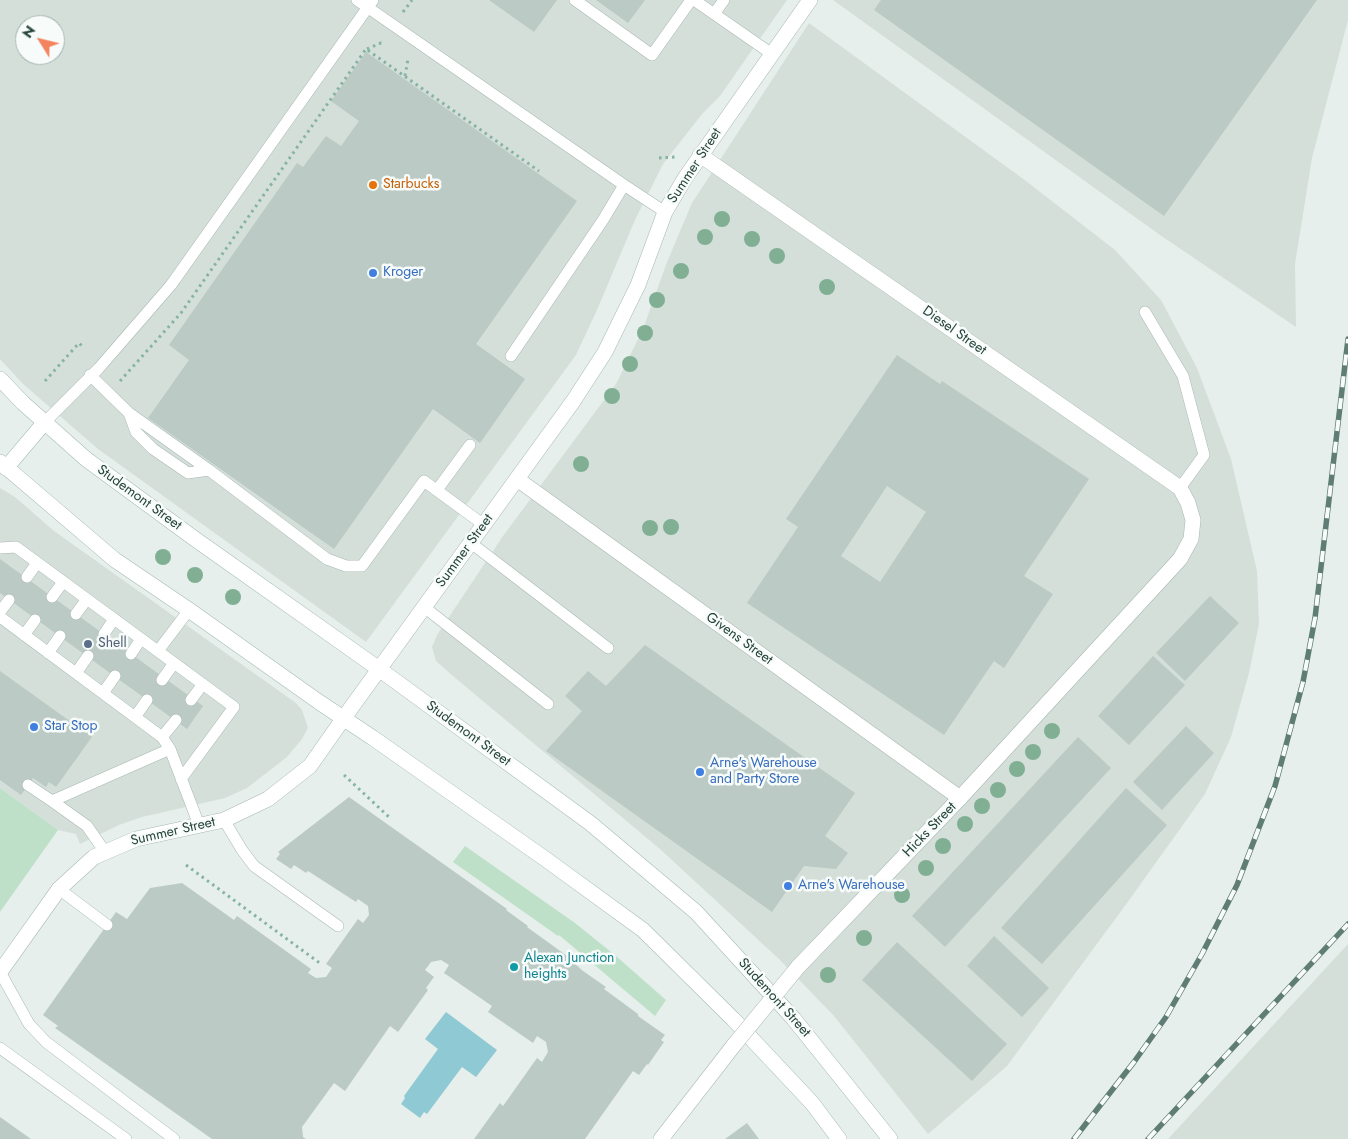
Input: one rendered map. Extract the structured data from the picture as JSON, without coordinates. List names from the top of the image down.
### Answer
{
  "streets": {
    "street": [
      "Summer Street",
      "Diesel Street",
      "Studemont Street",
      "Givens Street",
      "Hicks Street"
    ]
  },
  "crossings": [
    ["Summer Street", "Diesel Street"],
    ["Summer Street", "Studemont Street"],
    ["Summer Street", "Givens Street"],
    ["Diesel Street", "Hicks Street"],
    ["Givens Street", "Hicks Street"]
  ],
  "places": [
    "Starbucks",
    "Kroger",
    "Shell",
    "Star Stop",
    "Arne's Warehouse and Party Store",
    "Arne's Warehouse",
    "Alexan Junction heights"
  ],
  "north": "top left"
}
